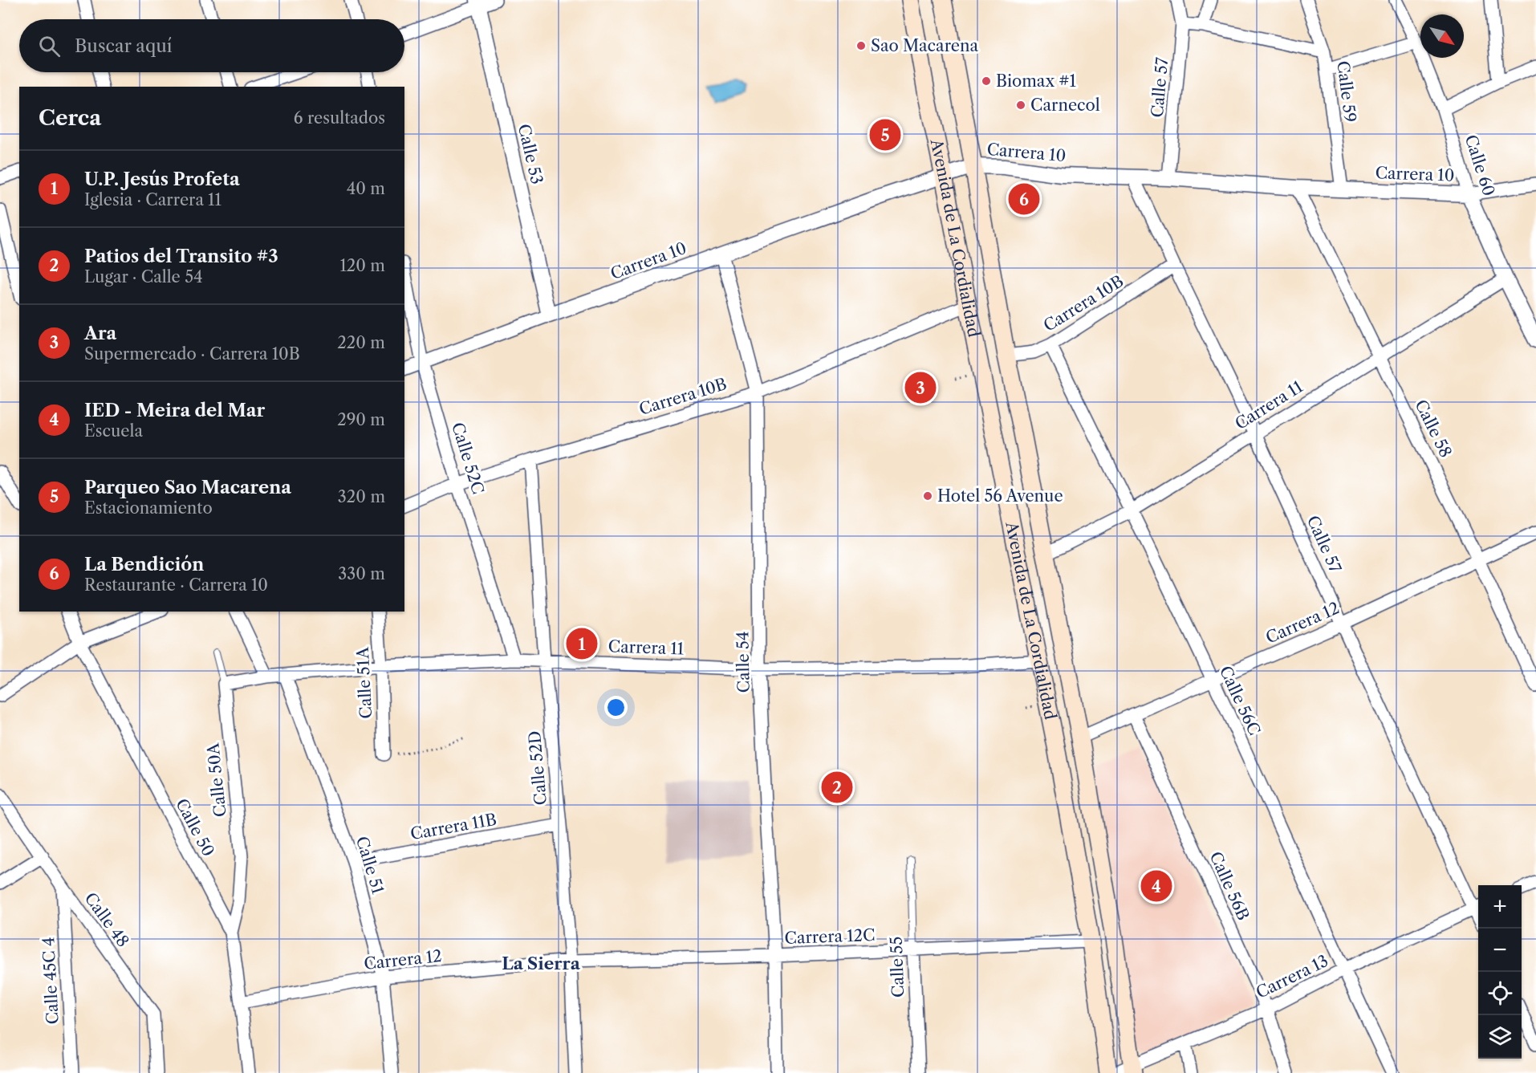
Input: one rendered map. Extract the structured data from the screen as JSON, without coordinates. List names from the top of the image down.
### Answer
{
  "streets": {
    "main road": ["Avenida de La Cordialidad"],
    "street": [
      "Calle 57",
      "Calle 59",
      "Carrera 10",
      "Calle 53",
      "Calle 60",
      "Carrera 10B",
      "Carrera 11",
      "Calle 58",
      "Calle 52C",
      "Carrera 12",
      "Calle 54",
      "Calle 51A",
      "Calle 56C",
      "Calle 52D",
      "Calle 50A",
      "Carrera 11B",
      "Calle 50",
      "Calle 51",
      "Calle 56B",
      "Calle 48",
      "Carrera 12C",
      "Calle 55",
      "Carrera 13",
      "Calle 45C 4"
    ]
  },
  "crossings": [
    ["Calle 57", "Carrera 10"],
    ["Calle 57", "Carrera 10B"],
    ["Calle 57", "Carrera 11"],
    ["Calle 57", "Carrera 12"],
    ["Calle 57", "Carrera 13"],
    ["Calle 59", "Carrera 10"],
    ["Carrera 10", "Calle 53"],
    ["Carrera 10", "Calle 60"],
    ["Carrera 10", "Avenida de La Cordialidad"],
    ["Carrera 10", "Calle 58"],
    ["Carrera 10", "Calle 52C"],
    ["Carrera 10", "Calle 54"],
    ["Calle 60", "Carrera 11"],
    ["Avenida de La Cordialidad", "Carrera 10B"],
    ["Avenida de La Cordialidad", "Carrera 11"],
    ["Avenida de La Cordialidad", "Carrera 12"],
    ["Avenida de La Cordialidad", "Carrera 12C"],
    ["Avenida de La Cordialidad", "Carrera 13"],
    ["Carrera 10B", "Calle 52C"],
    ["Carrera 10B", "Calle 54"],
    ["Carrera 10B", "Calle 56C"],
    ["Carrera 10B", "Calle 52D"],
    ["Carrera 11", "Calle 58"],
    ["Carrera 11", "Calle 52C"],
    ["Carrera 11", "Calle 54"],
    ["Carrera 11", "Calle 51A"],
    ["Carrera 11", "Calle 56C"],
    ["Carrera 11", "Calle 52D"],
    ["Carrera 11", "Calle 50A"],
    ["Carrera 11", "Calle 51"],
    ["Calle 58", "Carrera 12"],
    ["Carrera 12", "Calle 56C"],
    ["Carrera 12", "Calle 52D"],
    ["Carrera 12", "Calle 50"],
    ["Carrera 12", "Calle 51"],
    ["Carrera 12", "Calle 56B"],
    ["Carrera 12", "Carrera 12C"],
    ["Calle 54", "Carrera 12C"],
    ["Calle 56C", "Carrera 13"],
    ["Calle 52D", "Carrera 11B"],
    ["Calle 52D", "Carrera 12C"],
    ["Calle 50A", "Calle 50"],
    ["Carrera 11B", "Calle 51"],
    ["Calle 56B", "Carrera 13"],
    ["Calle 48", "Calle 45C 4"],
    ["Carrera 12C", "Calle 55"]
  ],
  "districts": ["La Sierra"],
  "places": [
    "Sao Macarena",
    "Biomax #1",
    "Carnecol",
    "Hotel 56 Avenue"
  ],
  "north": "bottom right",
  "page": {
    "search": "Buscar aquí",
    "heading": ["Cerca", "6 resultados"],
    "pins": [
      "5",
      "6",
      "3",
      "1",
      "2",
      "4"
    ],
    "list": [
      {
        "mark": "1",
        "name": "U.P. Jesús Profeta",
        "note": "Iglesia · Carrera 11",
        "value": "40 m"
      },
      {
        "mark": "2",
        "name": "Patios del Transito #3",
        "note": "Lugar · Calle 54",
        "value": "120 m"
      },
      {
        "mark": "3",
        "name": "Ara",
        "note": "Supermercado · Carrera 10B",
        "value": "220 m"
      },
      {
        "mark": "4",
        "name": "IED - Meira del Mar",
        "note": "Escuela",
        "value": "290 m"
      },
      {
        "mark": "5",
        "name": "Parqueo Sao Macarena",
        "note": "Estacionamiento",
        "value": "320 m"
      },
      {
        "mark": "6",
        "name": "La Bendición",
        "note": "Restaurante · Carrera 10",
        "value": "330 m"
      }
    ],
    "map_buttons": ["+", "−"]
  }
}
